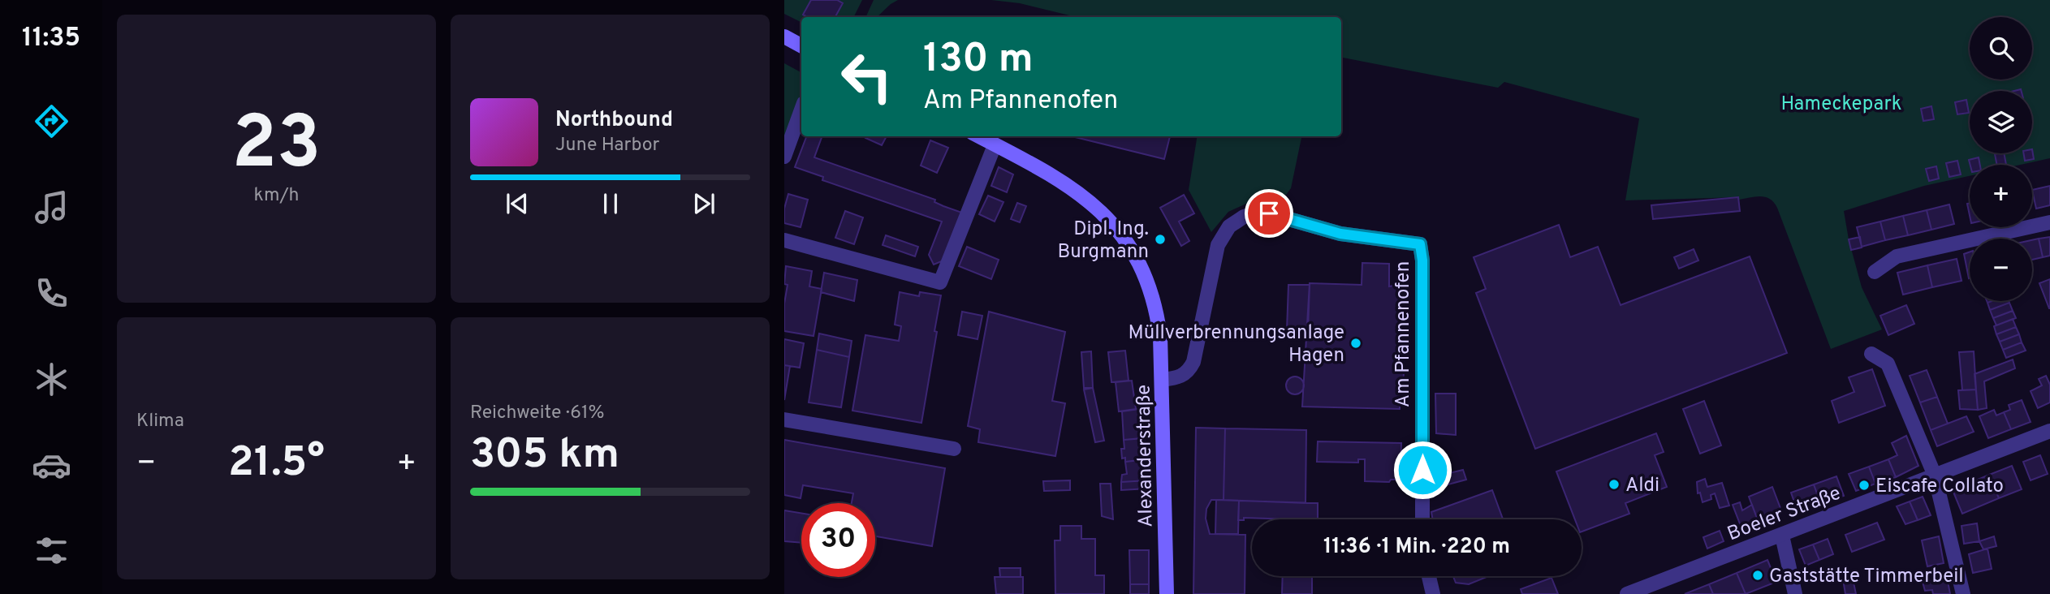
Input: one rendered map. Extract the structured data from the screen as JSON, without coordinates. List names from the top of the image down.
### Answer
{
  "streets": {
    "main road": ["Alexanderstraße"],
    "street": ["Am Pfannenofen", "Boeler Straße"]
  },
  "crossings": [
    ["Am Pfannenofen", "Alexanderstraße"]
  ],
  "parks": ["Hameckepark"],
  "places": [
    "Dipl. Ing. Burgmann",
    "Müllverbrennungsanlage Hagen",
    "Aldi",
    "Eiscafe Collato",
    "Gaststätte Timmerbeil"
  ],
  "page": {
    "tabs": "11:35",
    "tile": [
      ["23", "km/h"],
      "Klima",
      ["Reichweite · 61%", "305 km"]
    ],
    "map_buttons": ["+", "−"],
    "turn": ["130 m", "Am Pfannenofen"],
    "song": ["Northbound", "June Harbor"],
    "heat": ["−", "21.5°", "+"],
    "limit": "30",
    "trip": "11:36 · 1 Min. · 220 m"
  }
}
